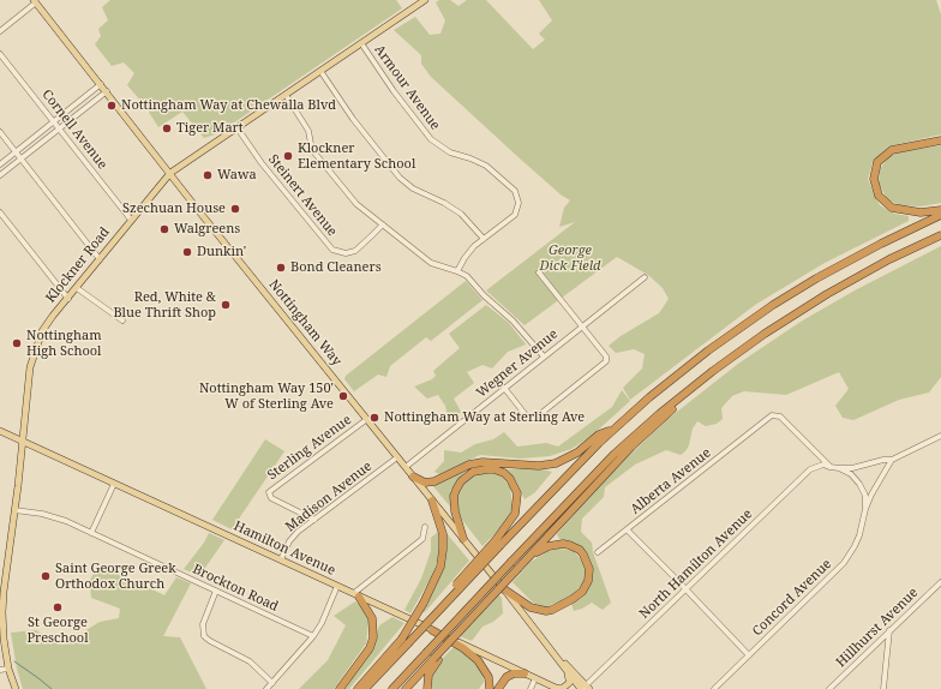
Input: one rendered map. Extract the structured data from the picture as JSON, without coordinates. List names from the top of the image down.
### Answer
{
  "streets": {
    "main road": ["Klockner Road", "Nottingham Way", "Hamilton Avenue"],
    "street": [
      "Armour Avenue",
      "Cornell Avenue",
      "Steinert Avenue",
      "Wegner Avenue",
      "Sterling Avenue",
      "Alberta Avenue",
      "Madison Avenue",
      "North Hamilton Avenue",
      "Brockton Road",
      "Concord Avenue",
      "Hillhurst Avenue"
    ]
  },
  "crossings": [
    ["Armour Avenue", "Klockner Road"],
    ["Cornell Avenue", "Klockner Road"],
    ["Steinert Avenue", "Klockner Road"],
    ["Klockner Road", "Nottingham Way"],
    ["Klockner Road", "Hamilton Avenue"],
    ["Klockner Road", "Brockton Road"],
    ["Nottingham Way", "Wegner Avenue"],
    ["Nottingham Way", "Sterling Avenue"],
    ["Nottingham Way", "Madison Avenue"],
    ["Nottingham Way", "North Hamilton Avenue"],
    ["Sterling Avenue", "Madison Avenue"],
    ["Alberta Avenue", "North Hamilton Avenue"],
    ["Madison Avenue", "Hamilton Avenue"],
    ["North Hamilton Avenue", "Concord Avenue"]
  ],
  "parks": ["George Dick Field"],
  "places": [
    "Nottingham Way at Chewalla Blvd",
    "Tiger Mart",
    "Klockner Elementary School",
    "Wawa",
    "Szechuan House",
    "Walgreens",
    "Dunkin'",
    "Bond Cleaners",
    "Red, White & Blue Thrift Shop",
    "Nottingham High School",
    "Nottingham Way 150' W of Sterling Ave",
    "Nottingham Way at Sterling Ave",
    "Saint George Greek Orthodox Church",
    "St George Preschool"
  ]
}
